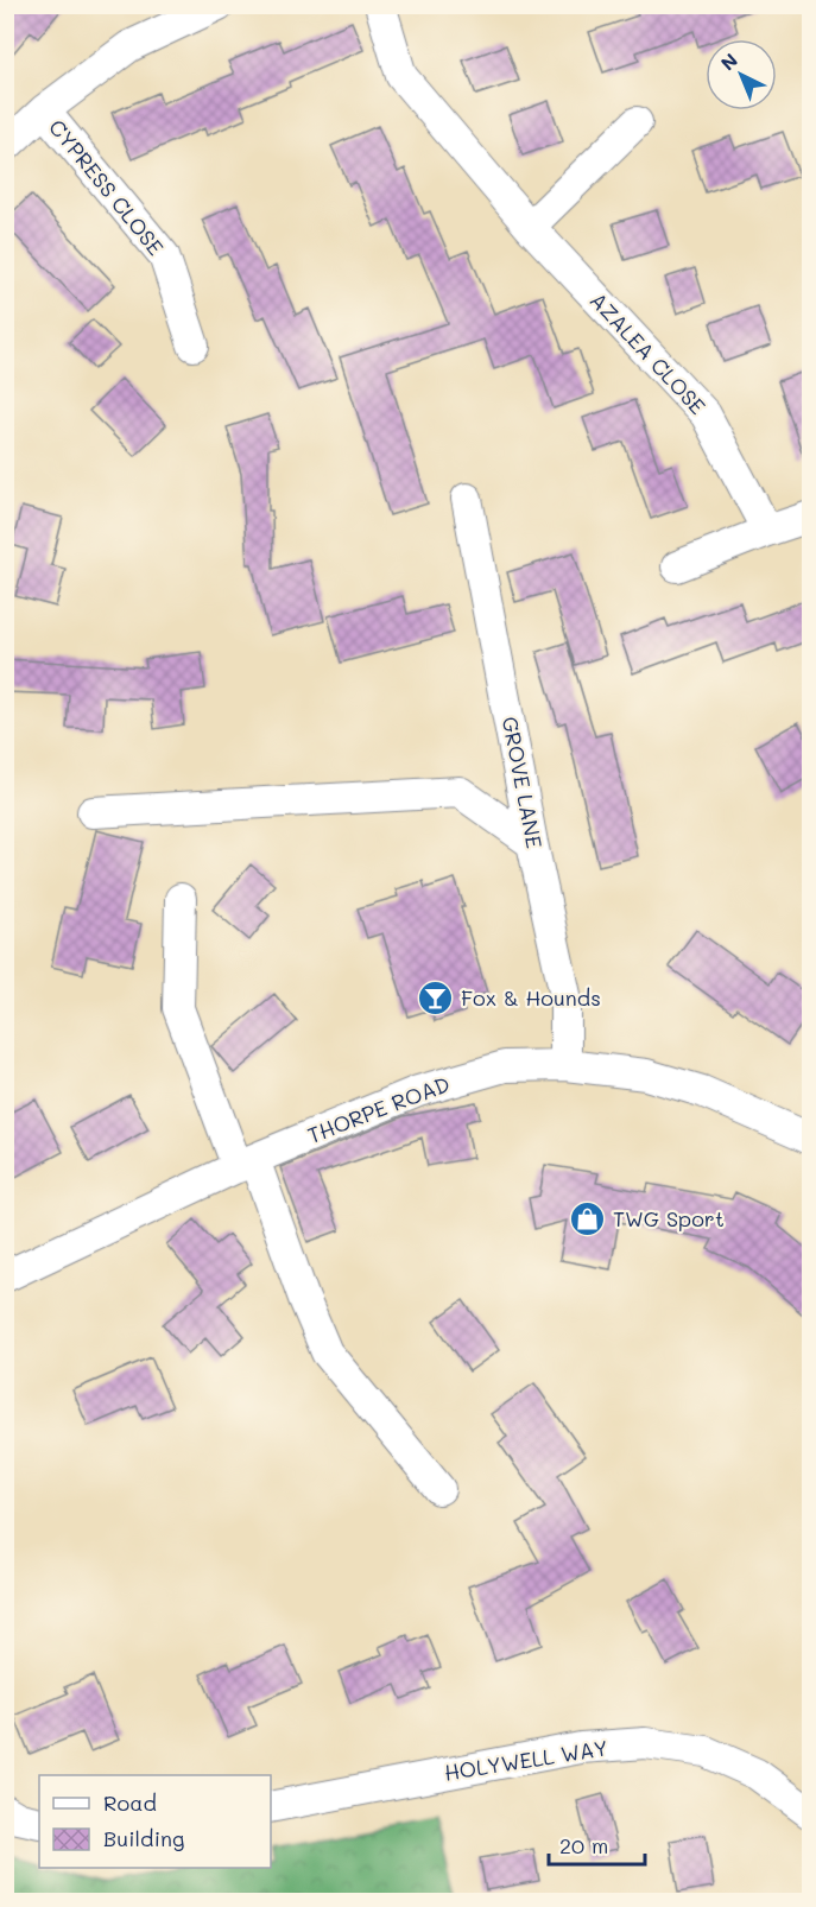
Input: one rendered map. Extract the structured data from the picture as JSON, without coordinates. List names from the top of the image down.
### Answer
{
  "streets": {
    "street": [
      "CYPRESS CLOSE",
      "AZALEA CLOSE",
      "GROVE LANE",
      "THORPE ROAD",
      "HOLYWELL WAY"
    ]
  },
  "crossings": [
    ["GROVE LANE", "THORPE ROAD"]
  ],
  "places": {
    "bar": ["Fox & Hounds"],
    "shop": ["TWG Sport"]
  },
  "legend": ["Road", "Building"],
  "scale_bar": "20 m",
  "north": "top left"
}
